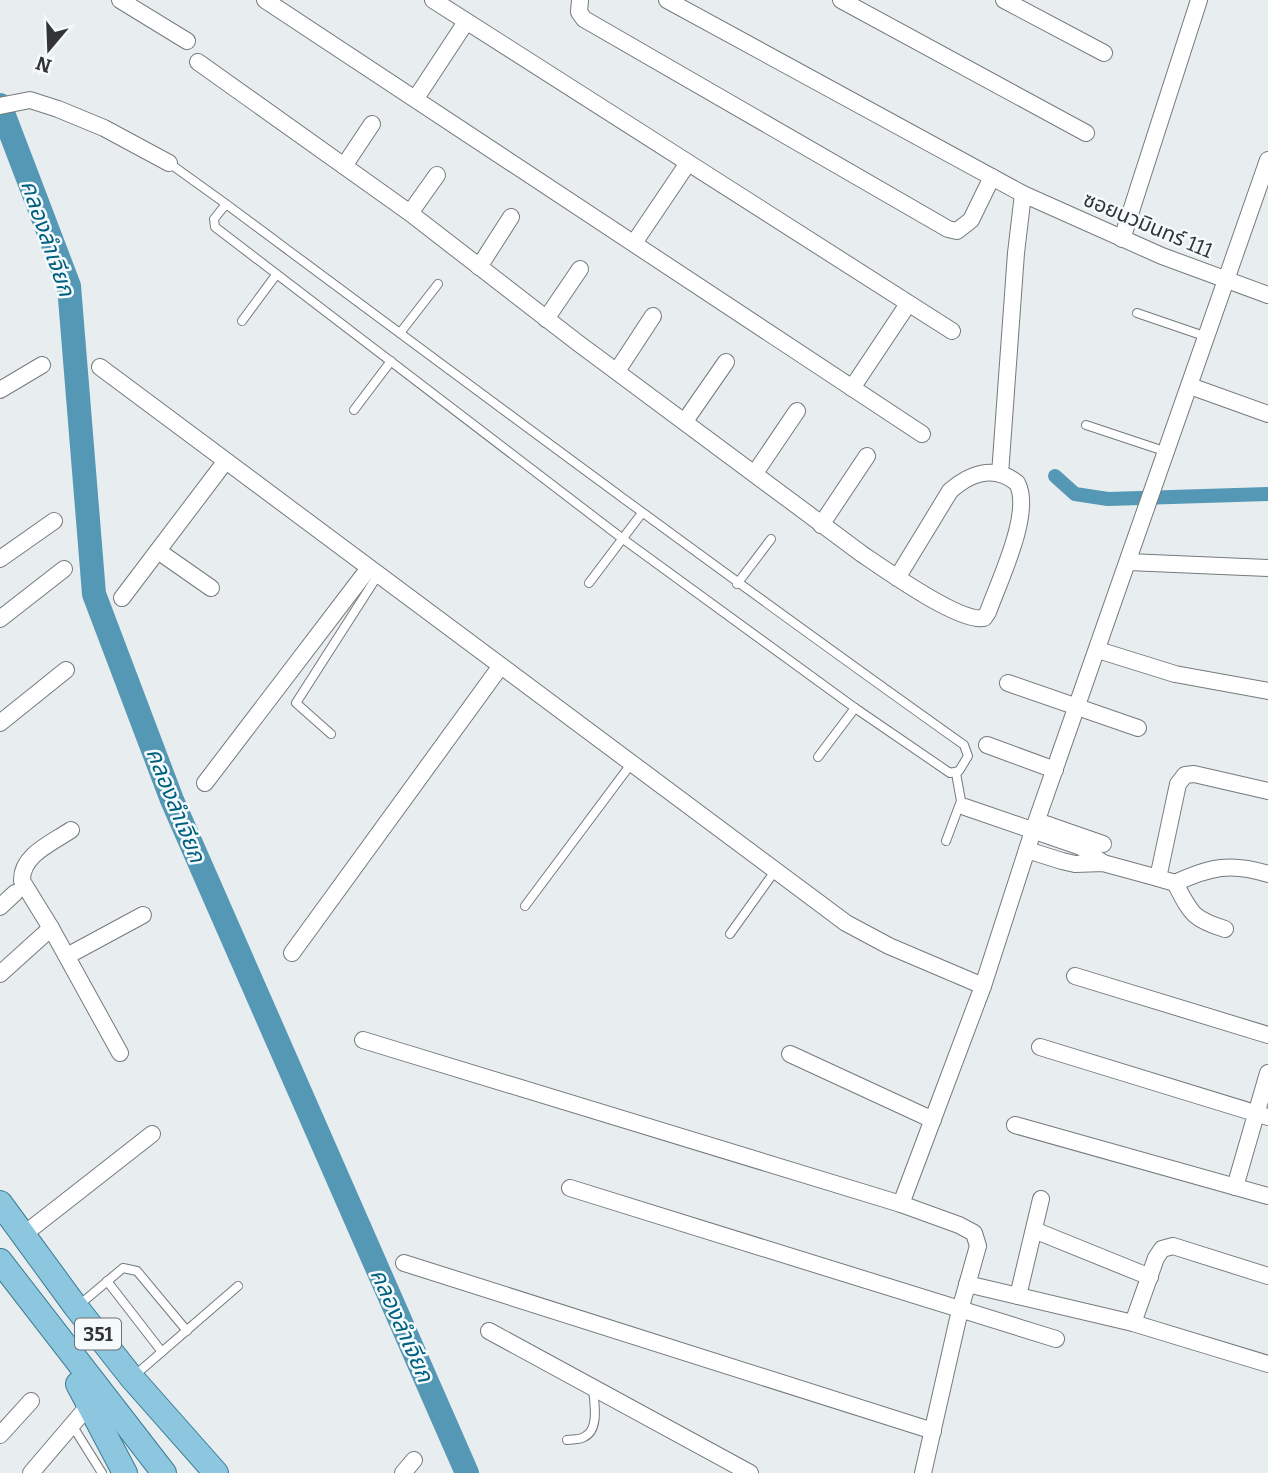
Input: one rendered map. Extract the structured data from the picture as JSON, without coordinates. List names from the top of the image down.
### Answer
{
  "streets": {
    "main road": ["351"],
    "street": ["ซอยนวมินทร์ 111"]
  },
  "water": ["คลองลำเจียก"],
  "north": "bottom"
}
